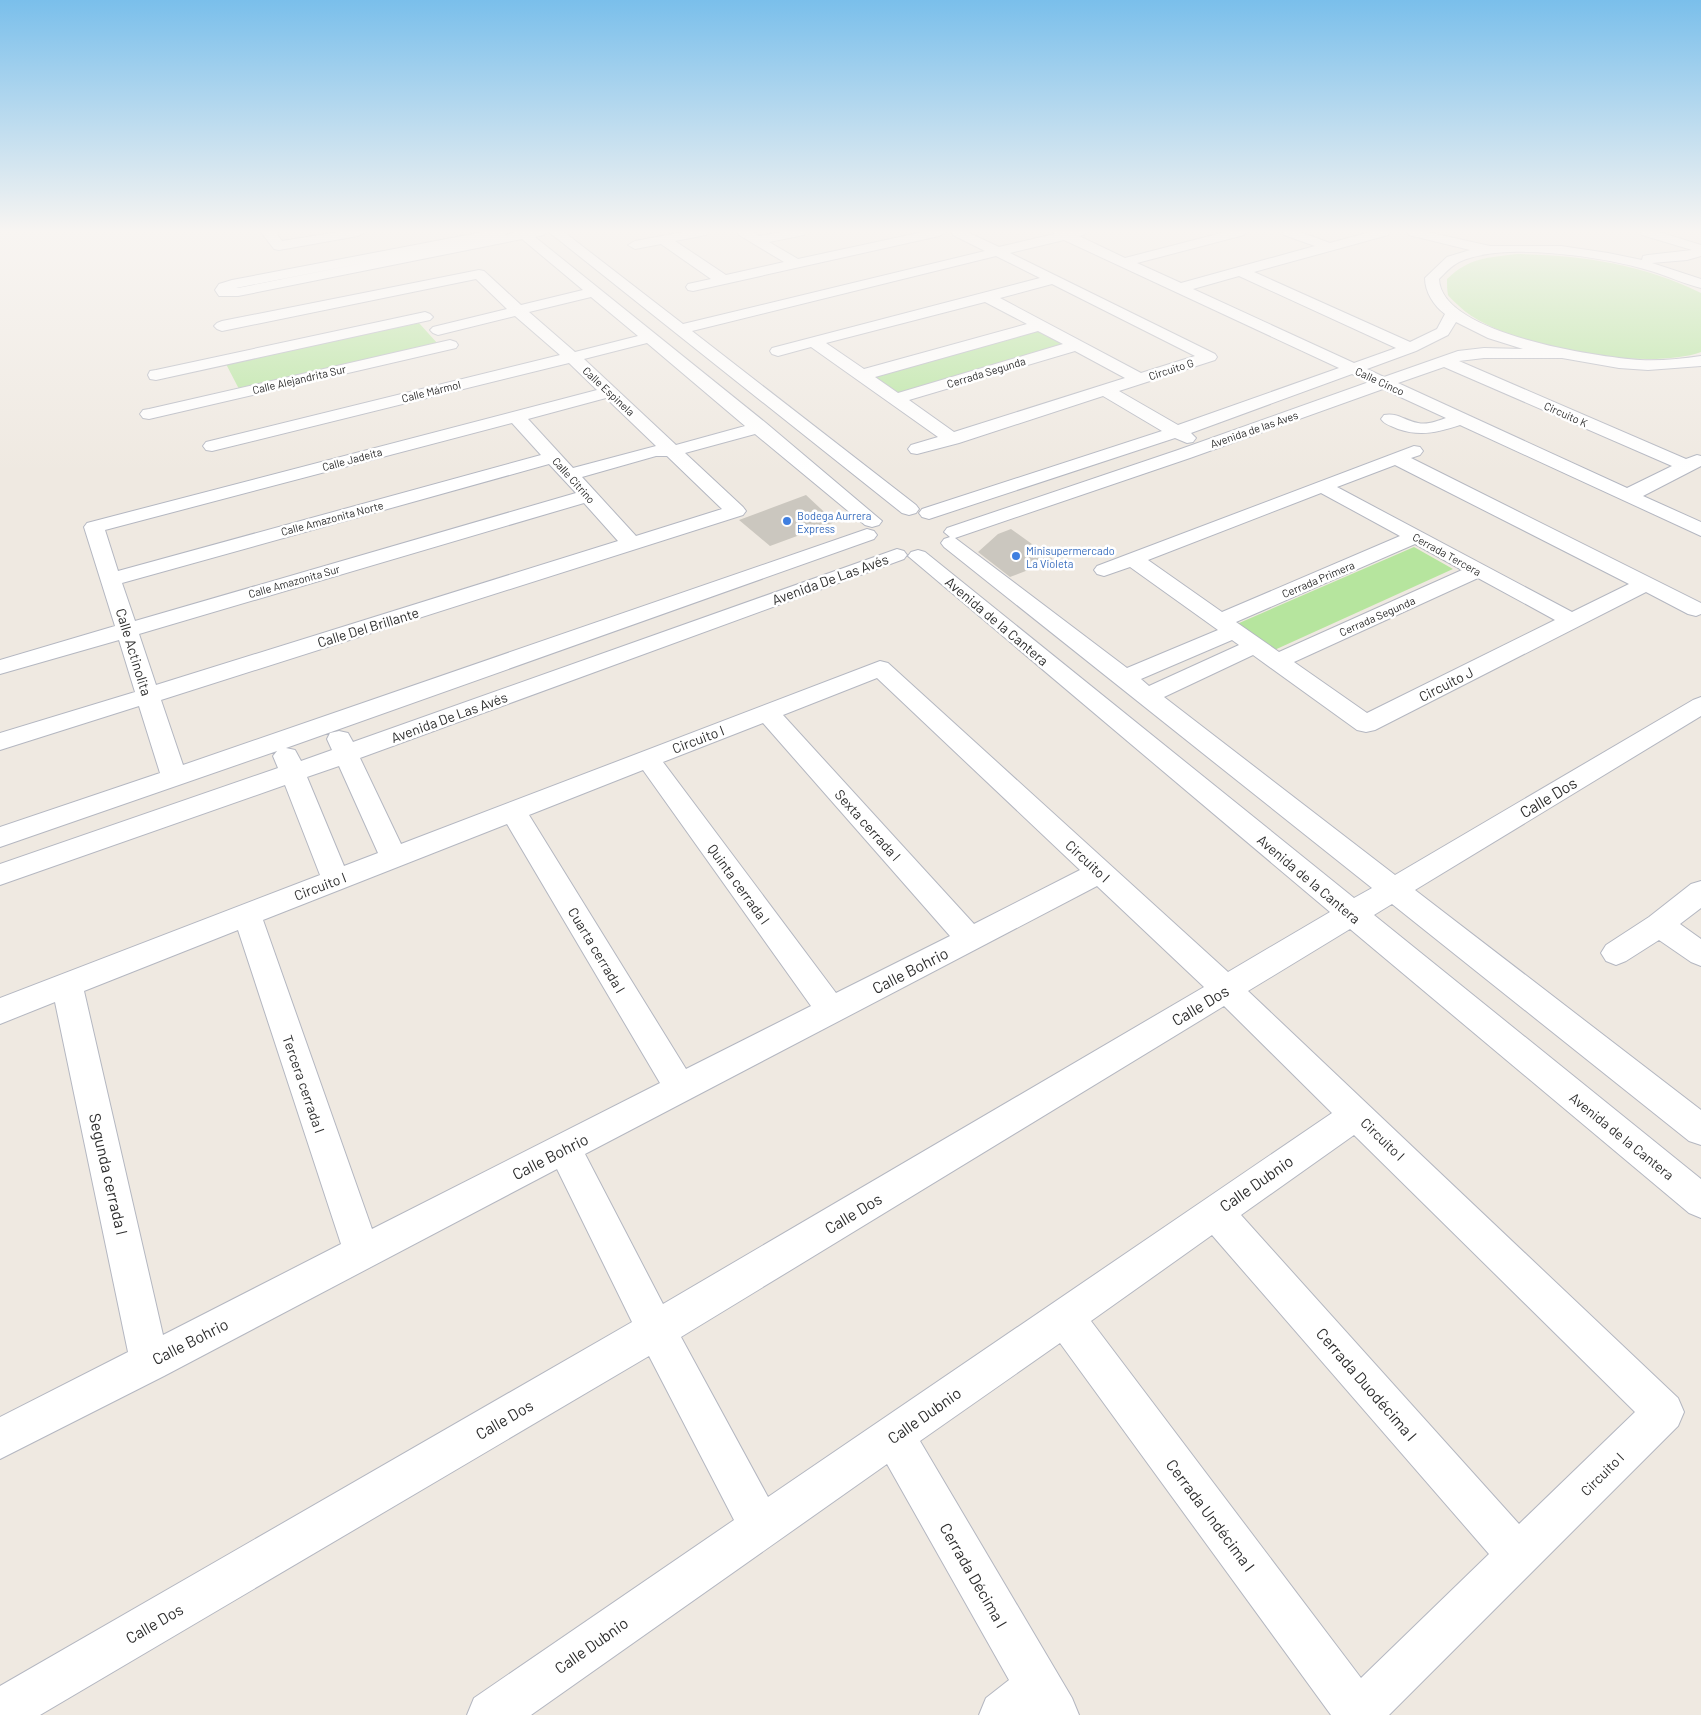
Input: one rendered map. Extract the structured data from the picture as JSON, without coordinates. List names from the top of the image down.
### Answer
{
  "streets": {
    "street": [
      "Circuito G",
      "Cerrada Segunda",
      "Calle Alejandrita Sur",
      "Calle Cinco",
      "Calle Mármol",
      "Calle Espinela",
      "Circuito K",
      "Avenida de las Aves",
      "Calle Jadeita",
      "Calle Citrino",
      "Calle Amazonita Norte",
      "Cerrada Tercera",
      "Avenida De Las Avés",
      "Cerrada Primera",
      "Calle Amazonita Sur",
      "Avenida de la Cantera",
      "Calle Del Brillante",
      "Calle Actinolita",
      "Circuito J",
      "Circuito I",
      "Calle Dos",
      "Sexta cerrada I",
      "Quinta cerrada I",
      "Cuarta cerrada I",
      "Calle Bohrio",
      "Tercera cerrada I",
      "Segunda cerrada I",
      "Calle Dubnio",
      "Cerrada Duodécima I",
      "Cerrada Undécima I",
      "Cerrada Décima I"
    ]
  },
  "crossings": [
    ["Cerrada Segunda", "Cerrada Tercera"],
    ["Cerrada Segunda", "Circuito J"],
    ["Calle Cinco", "Circuito K"],
    ["Calle Cinco", "Avenida de las Aves"],
    ["Calle Mármol", "Calle Espinela"],
    ["Calle Espinela", "Calle Jadeita"],
    ["Calle Espinela", "Calle Del Brillante"],
    ["Circuito K", "Avenida de las Aves"],
    ["Avenida de las Aves", "Avenida De Las Avés"],
    ["Calle Jadeita", "Calle Citrino"],
    ["Calle Jadeita", "Calle Actinolita"],
    ["Calle Citrino", "Calle Amazonita Norte"],
    ["Calle Citrino", "Calle Amazonita Sur"],
    ["Calle Citrino", "Calle Del Brillante"],
    ["Calle Amazonita Norte", "Calle Actinolita"],
    ["Cerrada Tercera", "Cerrada Primera"],
    ["Cerrada Tercera", "Circuito J"],
    ["Avenida De Las Avés", "Avenida de la Cantera"],
    ["Avenida De Las Avés", "Calle Actinolita"],
    ["Cerrada Primera", "Circuito J"],
    ["Calle Amazonita Sur", "Calle Actinolita"],
    ["Avenida de la Cantera", "Calle Dos"],
    ["Calle Del Brillante", "Calle Actinolita"],
    ["Circuito I", "Calle Dos"],
    ["Circuito I", "Sexta cerrada I"],
    ["Circuito I", "Quinta cerrada I"],
    ["Circuito I", "Cuarta cerrada I"],
    ["Circuito I", "Calle Bohrio"],
    ["Circuito I", "Tercera cerrada I"],
    ["Circuito I", "Segunda cerrada I"],
    ["Circuito I", "Calle Dubnio"],
    ["Circuito I", "Cerrada Duodécima I"],
    ["Circuito I", "Cerrada Undécima I"],
    ["Sexta cerrada I", "Calle Bohrio"],
    ["Quinta cerrada I", "Calle Bohrio"],
    ["Cuarta cerrada I", "Calle Bohrio"],
    ["Calle Bohrio", "Tercera cerrada I"],
    ["Calle Bohrio", "Segunda cerrada I"],
    ["Calle Dubnio", "Cerrada Duodécima I"],
    ["Calle Dubnio", "Cerrada Undécima I"],
    ["Calle Dubnio", "Cerrada Décima I"]
  ],
  "places": ["Bodega Aurrera Express", "Minisupermercado La Violeta"]
}
